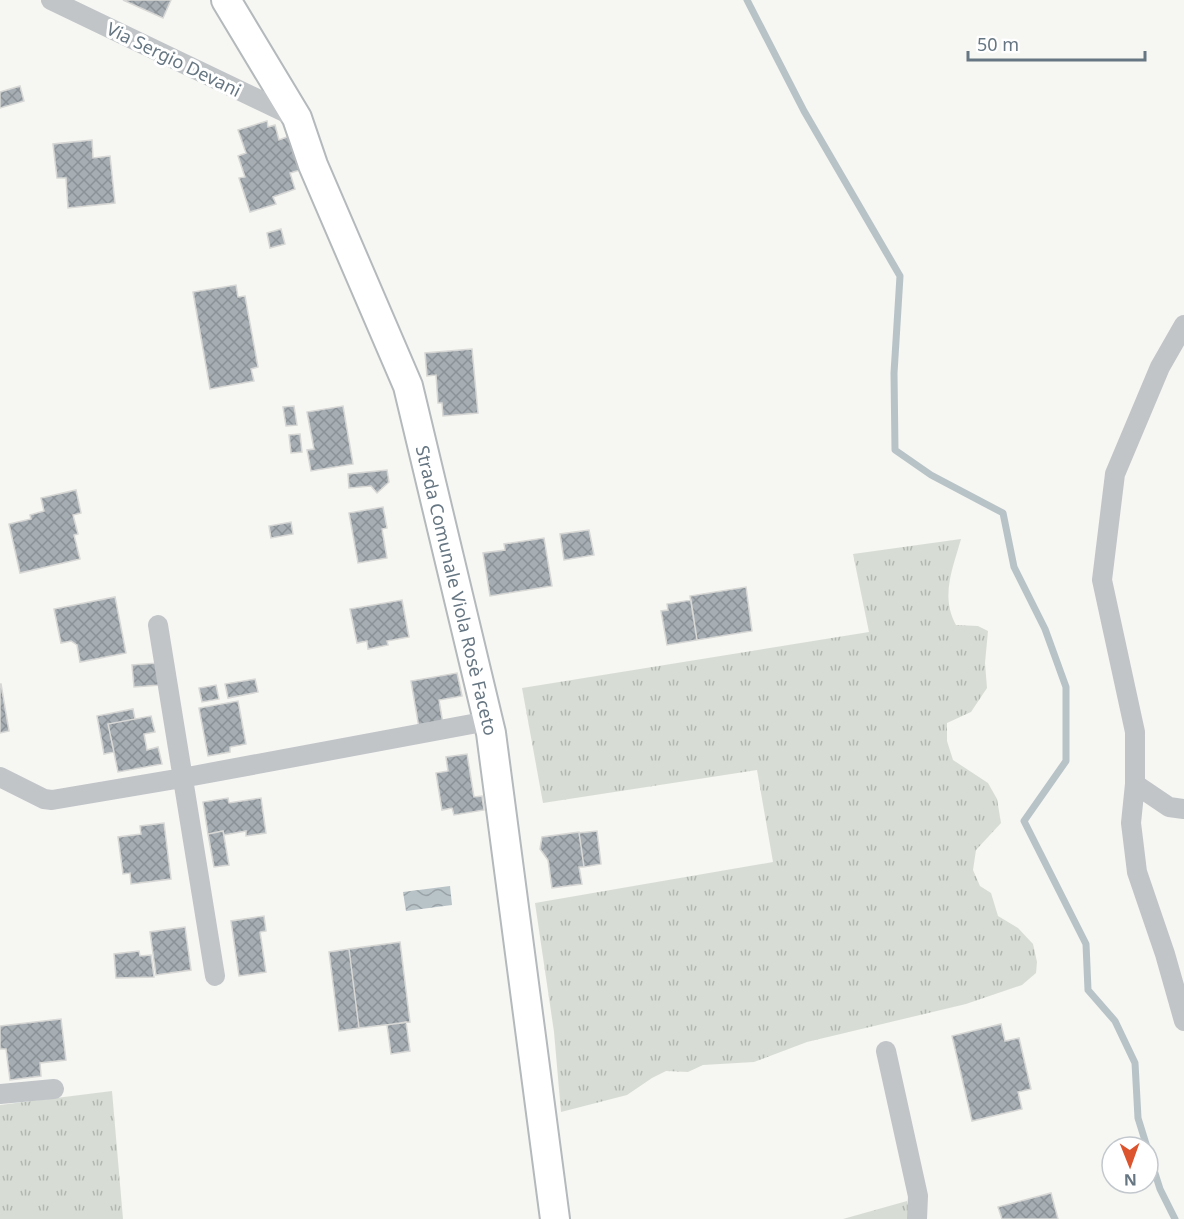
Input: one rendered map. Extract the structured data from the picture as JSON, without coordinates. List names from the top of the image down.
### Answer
{
  "streets": {
    "street": ["Via Sergio Devani", "Strada Comunale Viola Rosè Faceto"]
  },
  "crossings": [
    ["Via Sergio Devani", "Strada Comunale Viola Rosè Faceto"]
  ],
  "scale_bar": "50 m",
  "north": "bottom"
}
